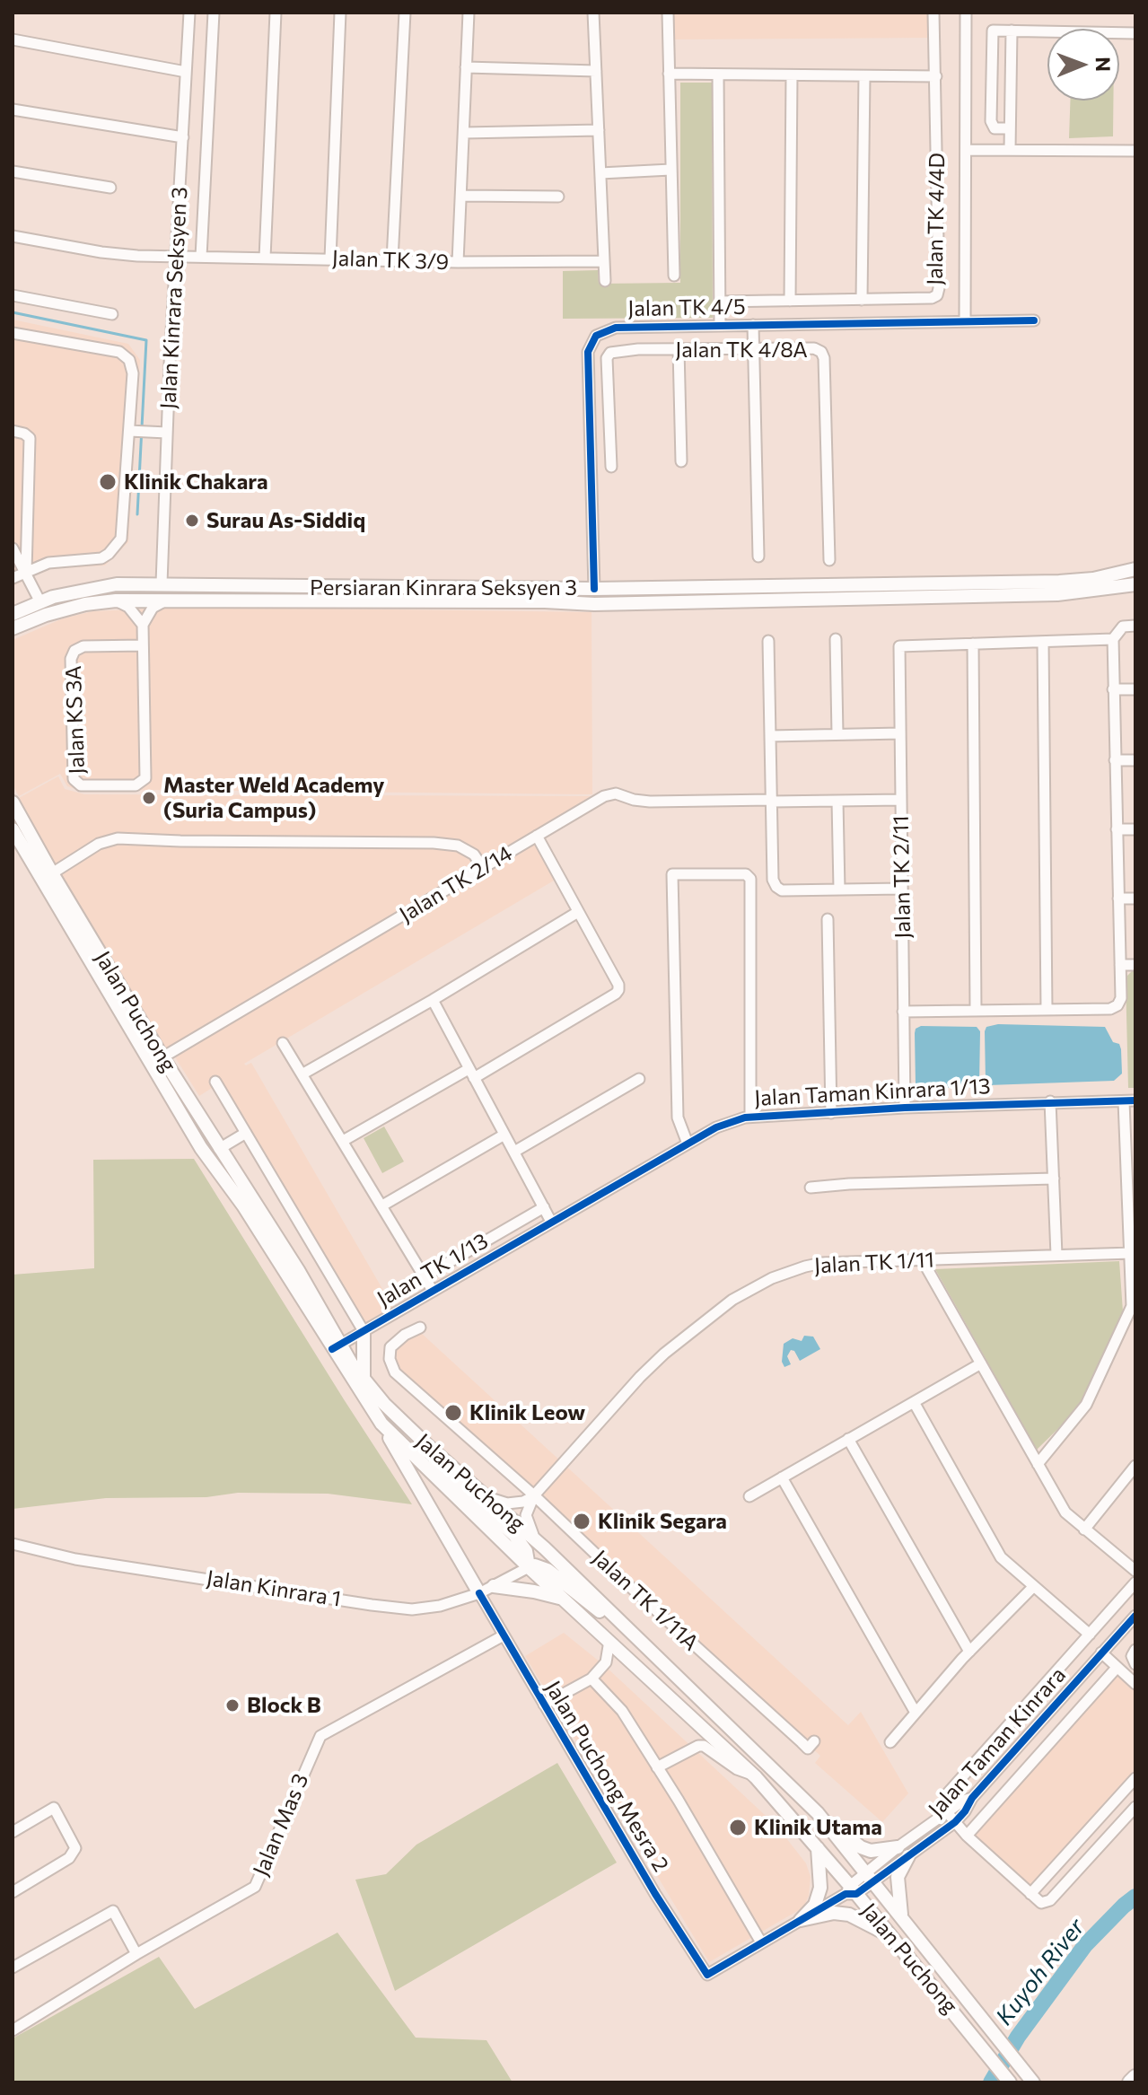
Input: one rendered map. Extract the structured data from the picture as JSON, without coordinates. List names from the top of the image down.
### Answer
{
  "streets": {
    "main road": ["Persiaran Kinrara Seksyen 3", "Jalan Puchong"],
    "street": [
      "Jalan TK 4/4D",
      "Jalan TK 3/9",
      "Jalan Kinrara Seksyen 3",
      "Jalan TK 4/5",
      "Jalan TK 4/8A",
      "Jalan KS 3A",
      "Jalan TK 2/11",
      "Jalan TK 2/14",
      "Jalan Taman Kinrara 1/13",
      "Jalan TK 1/11",
      "Jalan TK 1/13",
      "Jalan Kinrara 1",
      "Jalan TK 1/11A",
      "Jalan Taman Kinrara",
      "Jalan Puchong Mesra 2",
      "Jalan Mas 3"
    ]
  },
  "crossings": [
    ["Jalan TK 3/9", "Jalan Kinrara Seksyen 3"],
    ["Jalan Kinrara Seksyen 3", "Persiaran Kinrara Seksyen 3"],
    ["Jalan TK 4/5", "Persiaran Kinrara Seksyen 3"],
    ["Jalan TK 2/11", "Jalan TK 2/14"],
    ["Jalan TK 2/11", "Jalan Taman Kinrara 1/13"],
    ["Jalan TK 2/14", "Jalan Puchong"],
    ["Jalan Puchong", "Jalan TK 1/13"],
    ["Jalan Puchong", "Jalan Kinrara 1"],
    ["Jalan Puchong", "Jalan Taman Kinrara"],
    ["Jalan Taman Kinrara 1/13", "Jalan TK 1/13"],
    ["Jalan TK 1/11", "Jalan TK 1/11A"],
    ["Jalan Kinrara 1", "Jalan Puchong Mesra 2"],
    ["Jalan Puchong Mesra 2", "Jalan Mas 3"]
  ],
  "water": ["Kuyoh River"],
  "places": [
    "Klinik Chakara",
    "Surau As-Siddiq",
    "Master Weld Academy (Suria Campus)",
    "Klinik Leow",
    "Klinik Segara",
    "Block B",
    "Klinik Utama"
  ],
  "north": "right"
}
